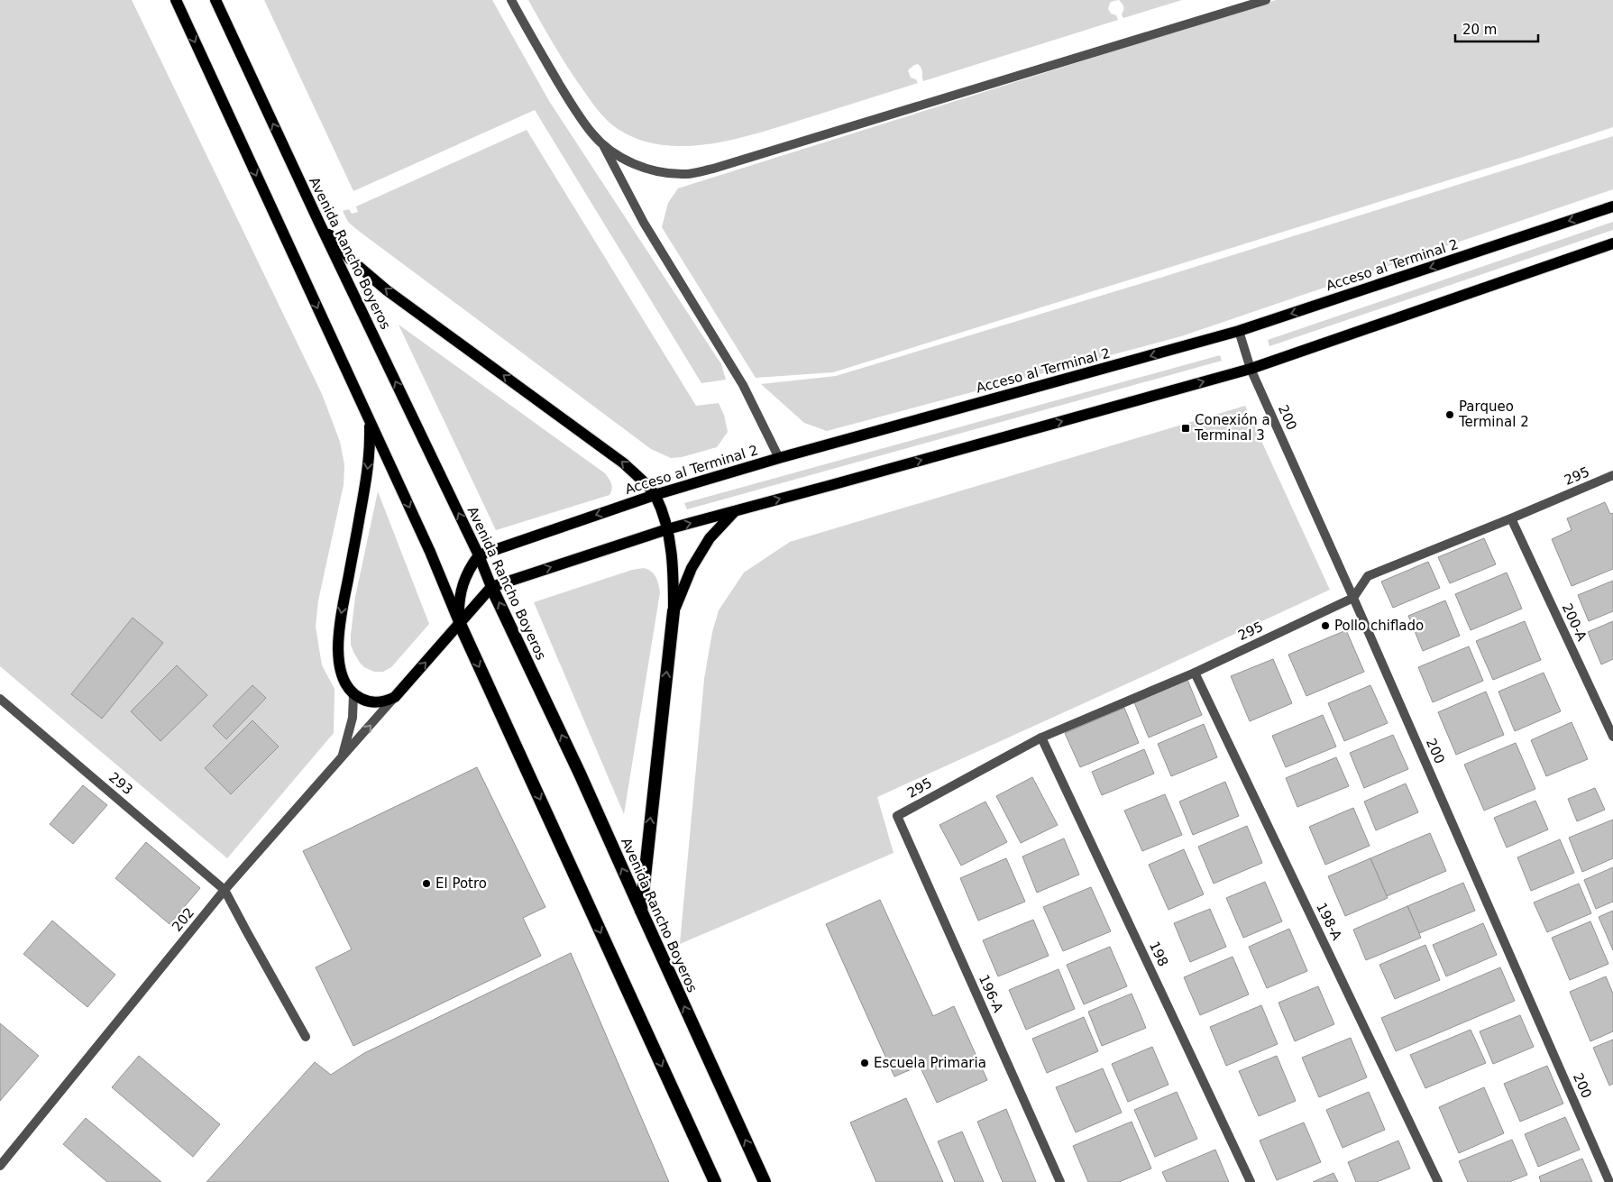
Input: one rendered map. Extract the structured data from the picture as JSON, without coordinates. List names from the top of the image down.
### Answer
{
  "streets": {
    "highway": ["Avenida Rancho Boyeros"],
    "main road": ["Acceso al Terminal 2"],
    "street": [
      "200",
      "295",
      "200-A",
      "293",
      "202",
      "198-A",
      "198",
      "196-A"
    ]
  },
  "crossings": [
    ["Avenida Rancho Boyeros", "Acceso al Terminal 2"],
    ["Acceso al Terminal 2", "200"],
    ["200", "295"],
    ["295", "200-A"],
    ["295", "198-A"],
    ["295", "198"],
    ["295", "196-A"],
    ["293", "202"]
  ],
  "places": {
    "other": [
      "Parqueo Terminal 2",
      "Pollo chiflado",
      "El Potro",
      "Escuela Primaria"
    ],
    "transit": ["Conexión a Terminal 3"]
  },
  "scale_bar": "20 m"
}
